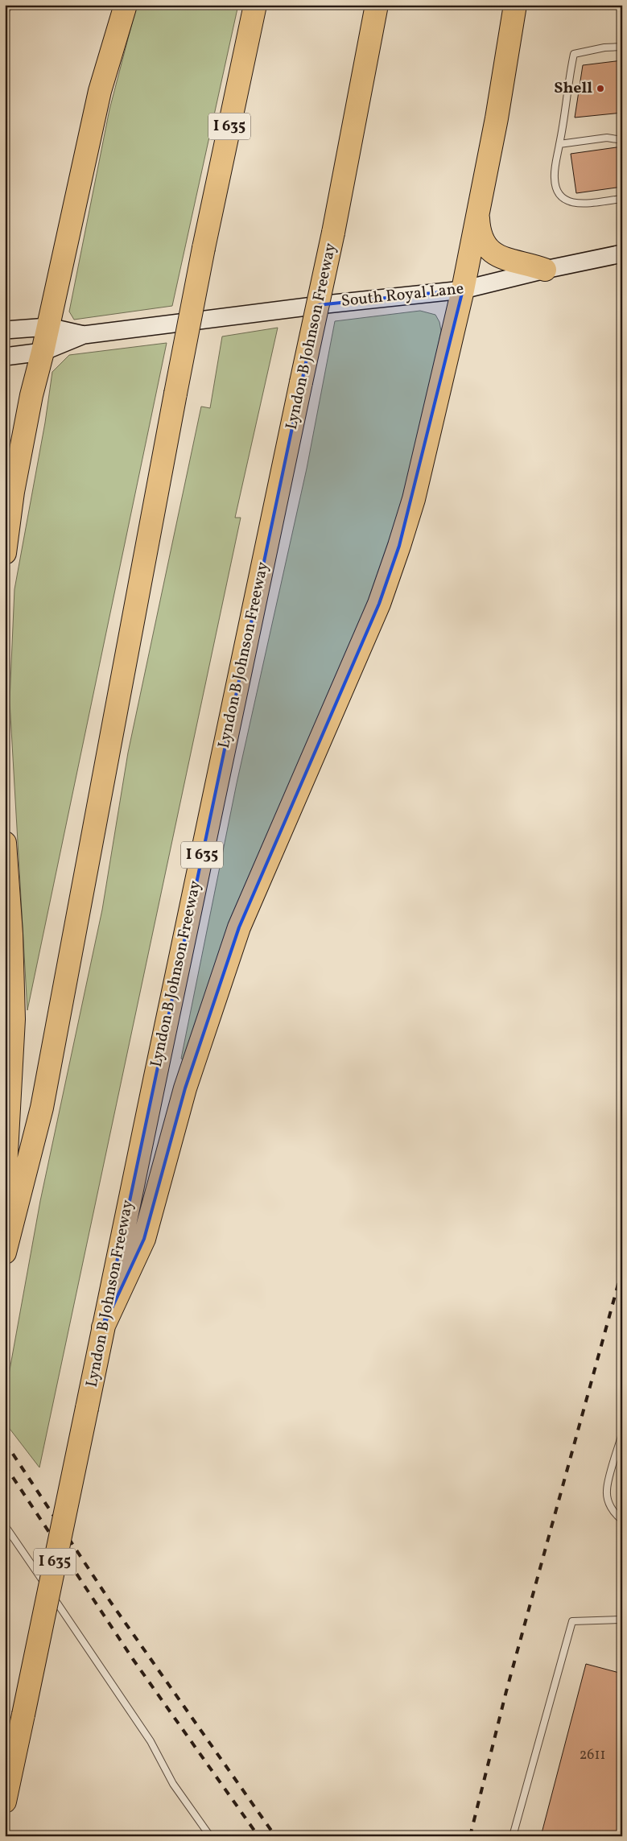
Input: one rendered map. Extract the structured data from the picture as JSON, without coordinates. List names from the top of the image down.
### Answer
{
  "streets": {
    "highway": ["I 635", "Lyndon B Johnson Freeway"],
    "main road": ["South Royal Lane"]
  },
  "places": ["Shell"],
  "house_numbers": ["2611"]
}
